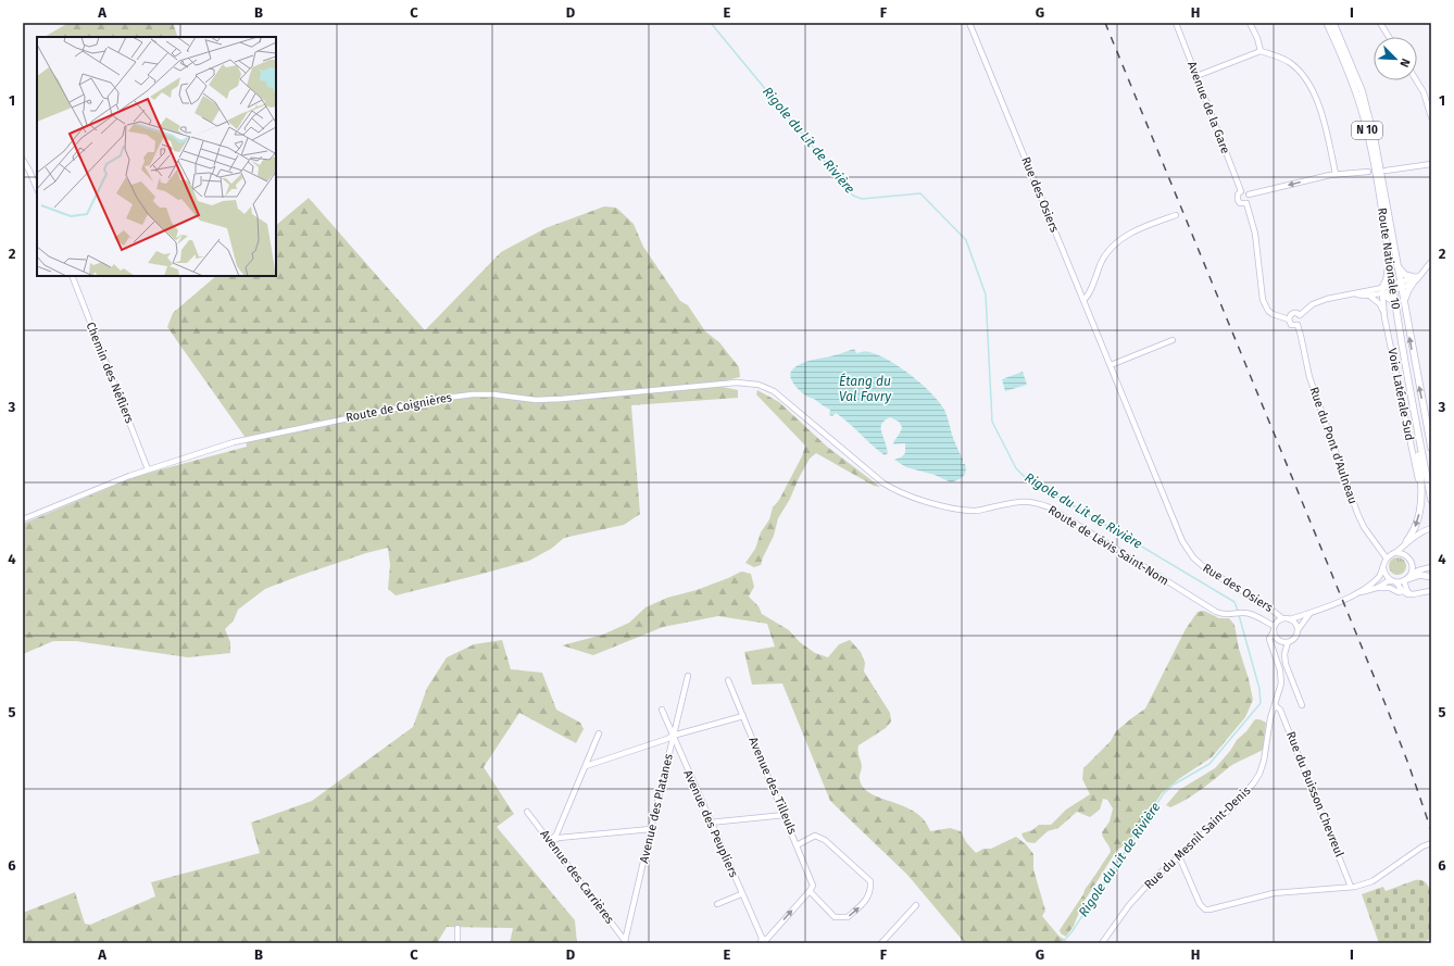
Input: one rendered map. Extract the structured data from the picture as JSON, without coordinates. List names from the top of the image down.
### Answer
{
  "streets": {
    "main road": ["N 10", "Route Nationale 10"],
    "street": [
      "Avenue de la Gare",
      "Rue des Osiers",
      "Chemin des Néfliers",
      "Voie Latérale Sud",
      "Route de Coignières",
      "Rue du Pont d'Aulneau",
      "Route de Lévis Saint-Nom",
      "Avenue des Tilleuls",
      "Rue du Buisson Chevreul",
      "Avenue des Platanes",
      "Avenue des Peupliers",
      "Rue du Mesnil Saint-Denis",
      "Avenue des Carrières"
    ]
  },
  "crossings": [
    ["Avenue de la Gare", "Rue du Pont d'Aulneau"],
    ["N 10", "Route Nationale 10"],
    ["Rue des Osiers", "Route de Lévis Saint-Nom"],
    ["Chemin des Néfliers", "Route de Coignières"],
    ["Route de Coignières", "Route de Lévis Saint-Nom"],
    ["Rue du Buisson Chevreul", "Rue du Mesnil Saint-Denis"],
    ["Avenue des Platanes", "Avenue des Peupliers"],
    ["Avenue des Platanes", "Avenue des Carrières"]
  ],
  "water": ["Rigole du Lit de Rivière", "Étang du Val Favry"],
  "north": "bottom right",
  "grid": {
    "columns": [
      "A",
      "B",
      "C",
      "D",
      "E",
      "F",
      "G",
      "H",
      "I"
    ],
    "rows": [
      "1",
      "2",
      "3",
      "4",
      "5",
      "6"
    ]
  }
}
